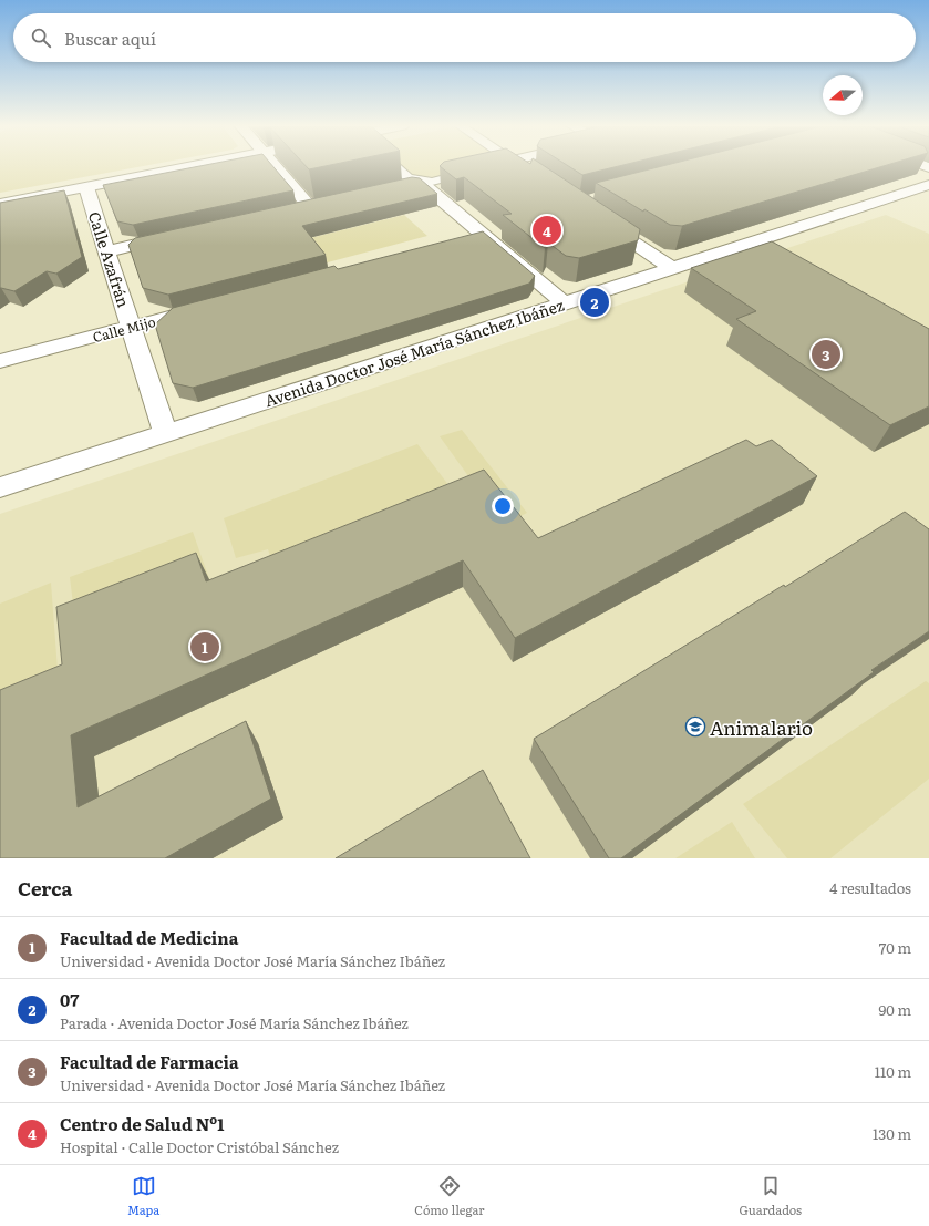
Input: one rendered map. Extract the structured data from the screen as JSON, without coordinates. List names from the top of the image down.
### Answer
{
  "streets": {
    "street": ["Calle Azafrán", "Calle Mijo", "Avenida Doctor José María Sánchez Ibáñez"]
  },
  "crossings": [
    ["Calle Azafrán", "Calle Mijo"],
    ["Calle Azafrán", "Avenida Doctor José María Sánchez Ibáñez"]
  ],
  "places": {
    "school or university": ["Animalario"]
  },
  "north": "left",
  "page": {
    "search": "Buscar aquí",
    "pins": [
      "4",
      "2",
      "3",
      "1"
    ],
    "heading": ["Cerca", "4 resultados"],
    "list": [
      {
        "mark": "1",
        "name": "Facultad de Medicina",
        "note": "Universidad · Avenida Doctor José María Sánchez Ibáñez",
        "value": "70 m"
      },
      {
        "mark": "2",
        "name": "07",
        "note": "Parada · Avenida Doctor José María Sánchez Ibáñez",
        "value": "90 m"
      },
      {
        "mark": "3",
        "name": "Facultad de Farmacia",
        "note": "Universidad · Avenida Doctor José María Sánchez Ibáñez",
        "value": "110 m"
      },
      {
        "mark": "4",
        "name": "Centro de Salud Nº1",
        "note": "Hospital · Calle Doctor Cristóbal Sánchez",
        "value": "130 m"
      }
    ],
    "nav": ["Mapa", "Cómo llegar", "Guardados"]
  }
}
